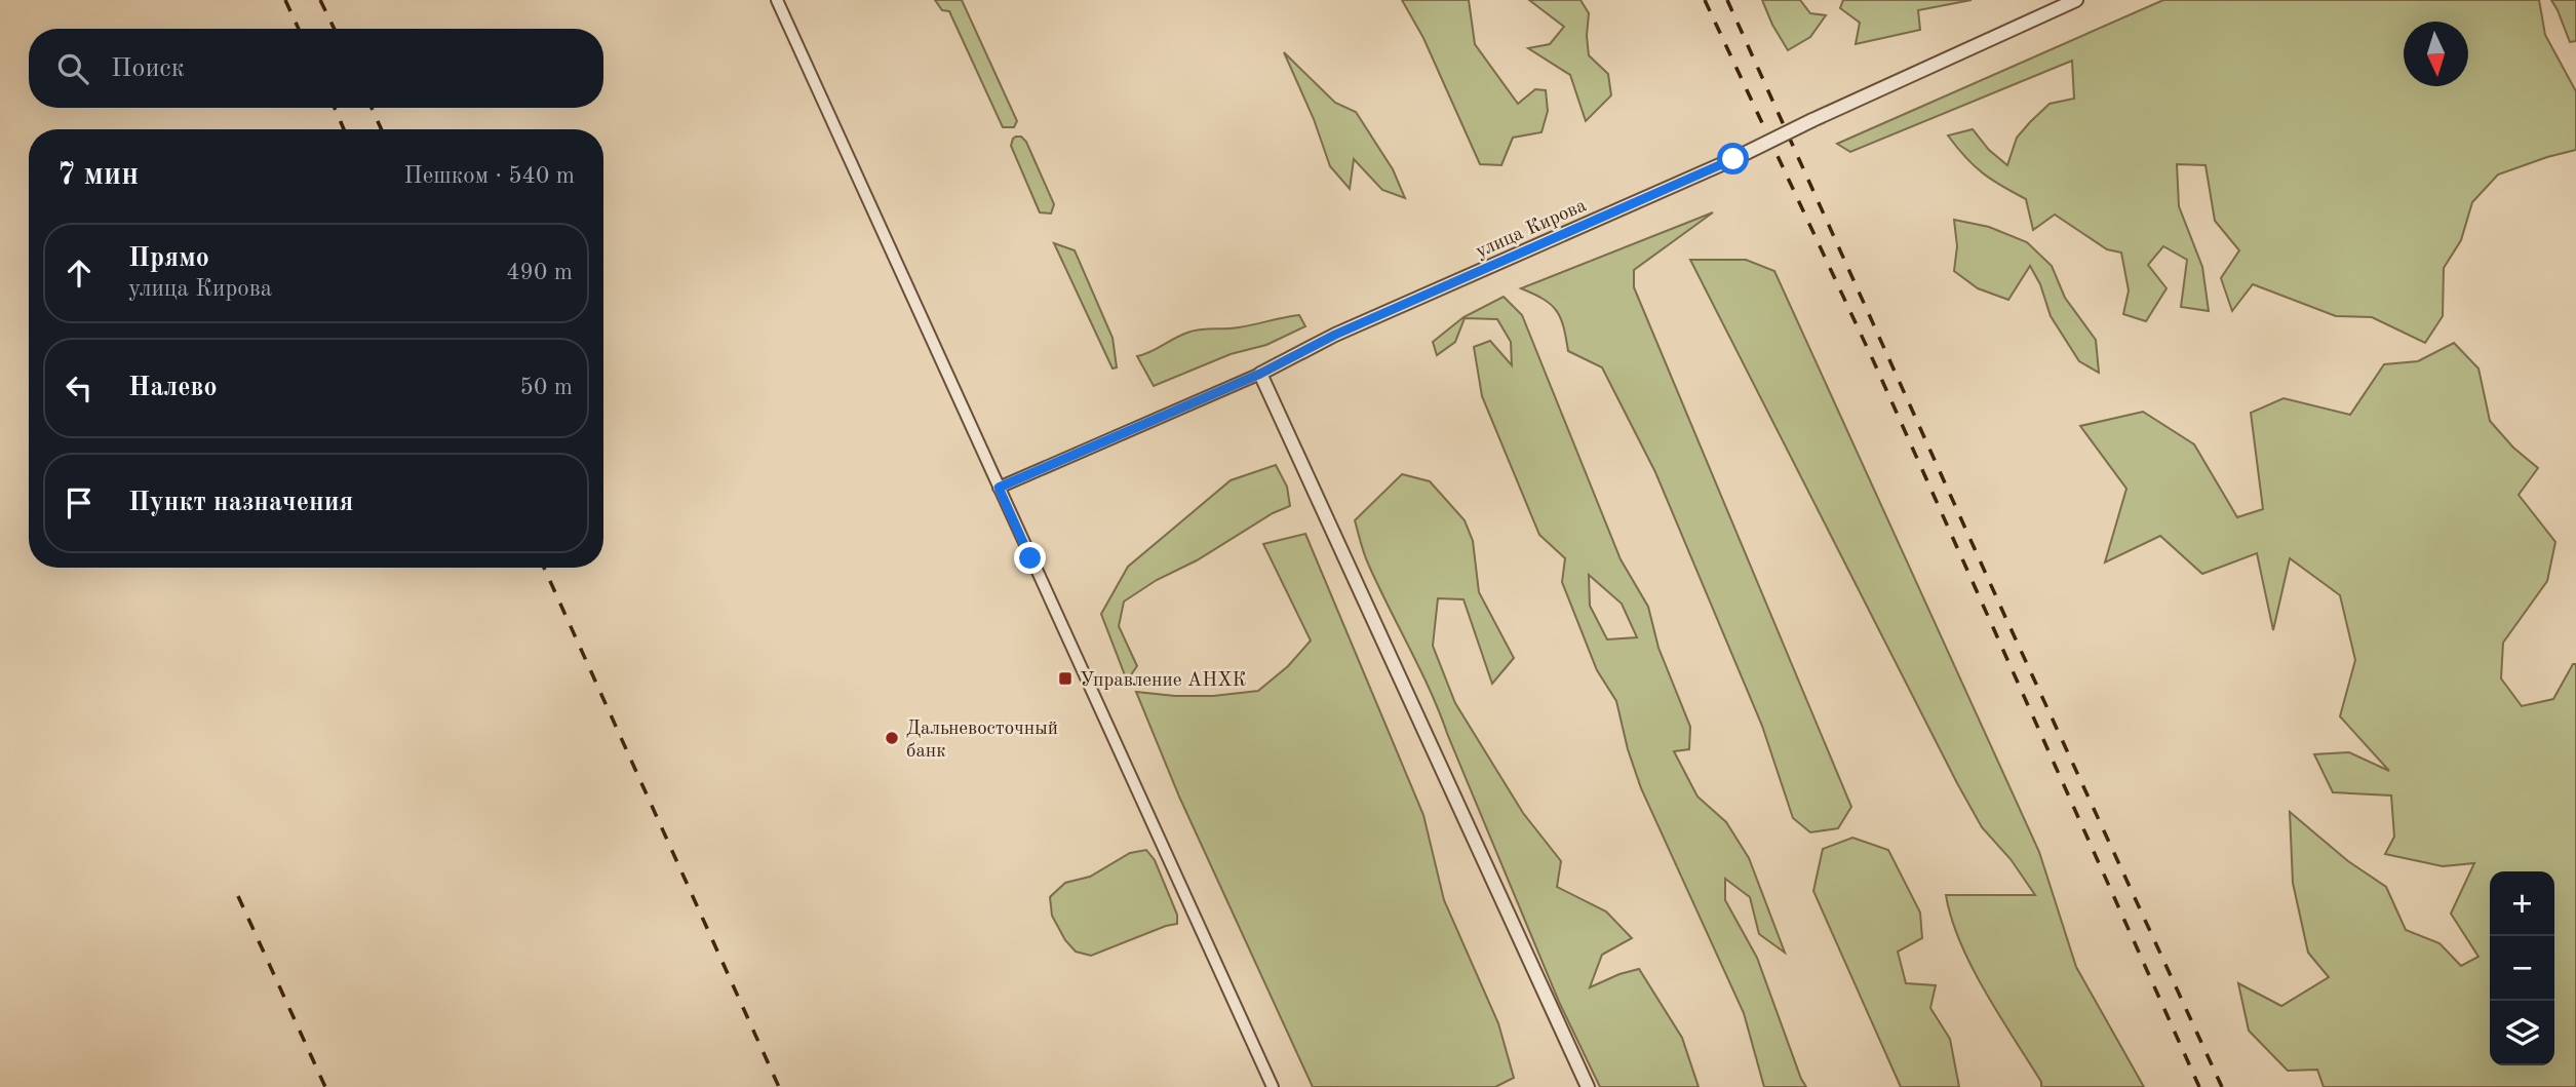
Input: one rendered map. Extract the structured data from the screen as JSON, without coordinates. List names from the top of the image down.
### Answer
{
  "streets": {
    "street": ["улица Кирова"]
  },
  "places": {
    "transit": ["Управление АНХК"],
    "other": ["Дальневосточный банк"]
  },
  "north": "bottom",
  "page": {
    "search": "Поиск",
    "heading": ["7 мин", "Пешком · 540 m"],
    "list": [
      ["Прямо", "улица Кирова", "490 m"],
      ["Налево", "50 m"],
      "Пункт назначения"
    ],
    "map_buttons": ["+", "−"]
  }
}
